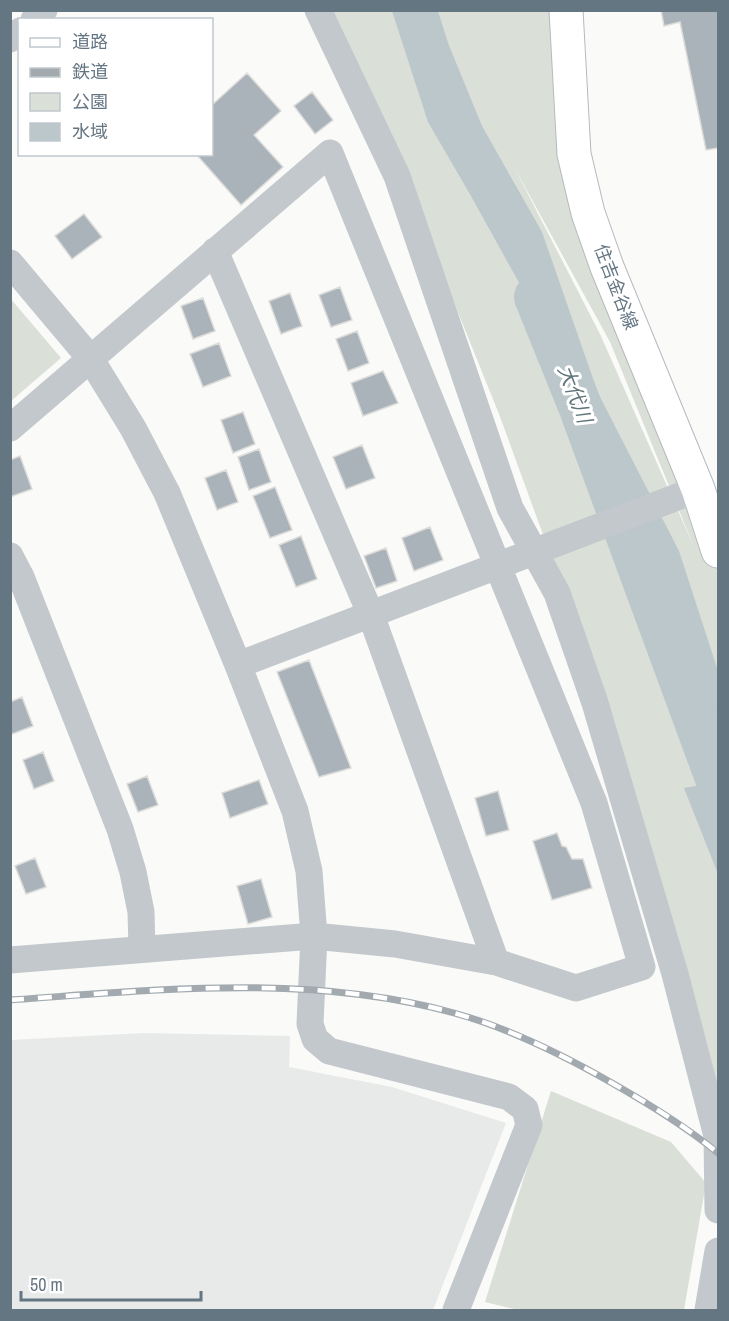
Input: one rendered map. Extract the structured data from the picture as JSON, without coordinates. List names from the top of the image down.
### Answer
{
  "streets": {
    "main road": ["住吉金谷線"]
  },
  "water": ["大代川"],
  "legend": [
    "道路",
    "鉄道",
    "公園",
    "水域"
  ],
  "scale_bar": "50 m"
}
